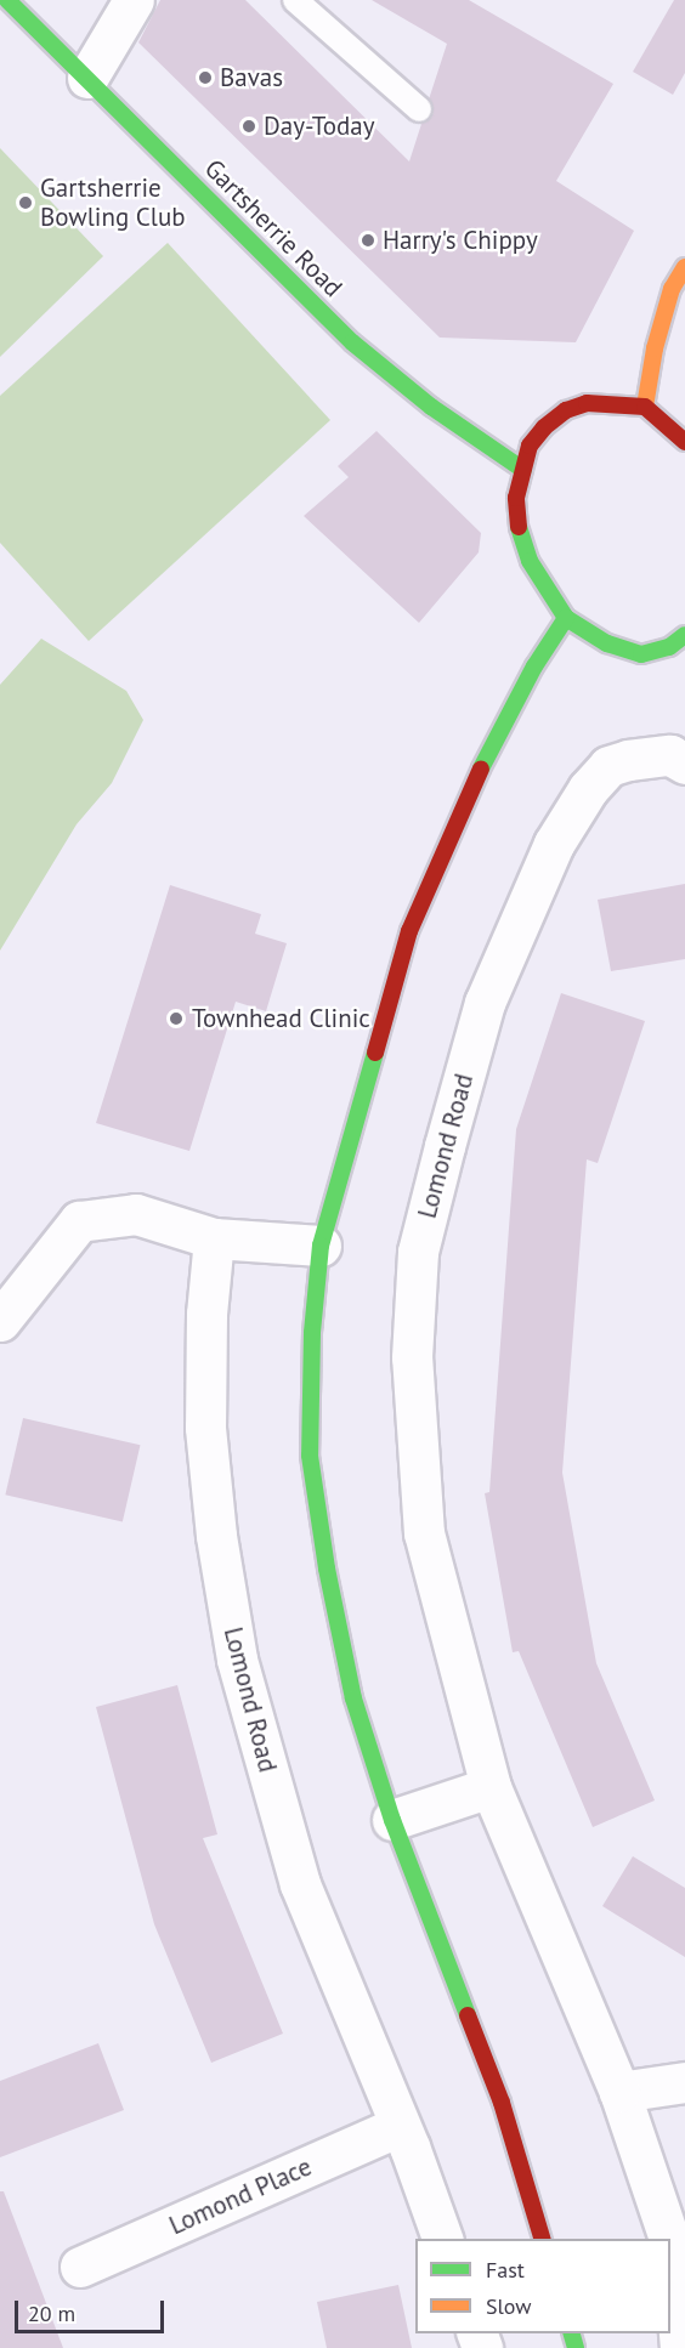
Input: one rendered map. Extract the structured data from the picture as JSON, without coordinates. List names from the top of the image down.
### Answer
{
  "streets": {
    "street": ["Gartsherrie Road", "Lomond Road", "Lomond Place"]
  },
  "crossings": [
    ["Lomond Road", "Lomond Place"]
  ],
  "places": [
    "Bavas",
    "Day-Today",
    "Gartsherrie Bowling Club",
    "Harry's Chippy",
    "Townhead Clinic"
  ],
  "legend": ["Fast", "Slow"],
  "scale_bar": "20 m"
}
